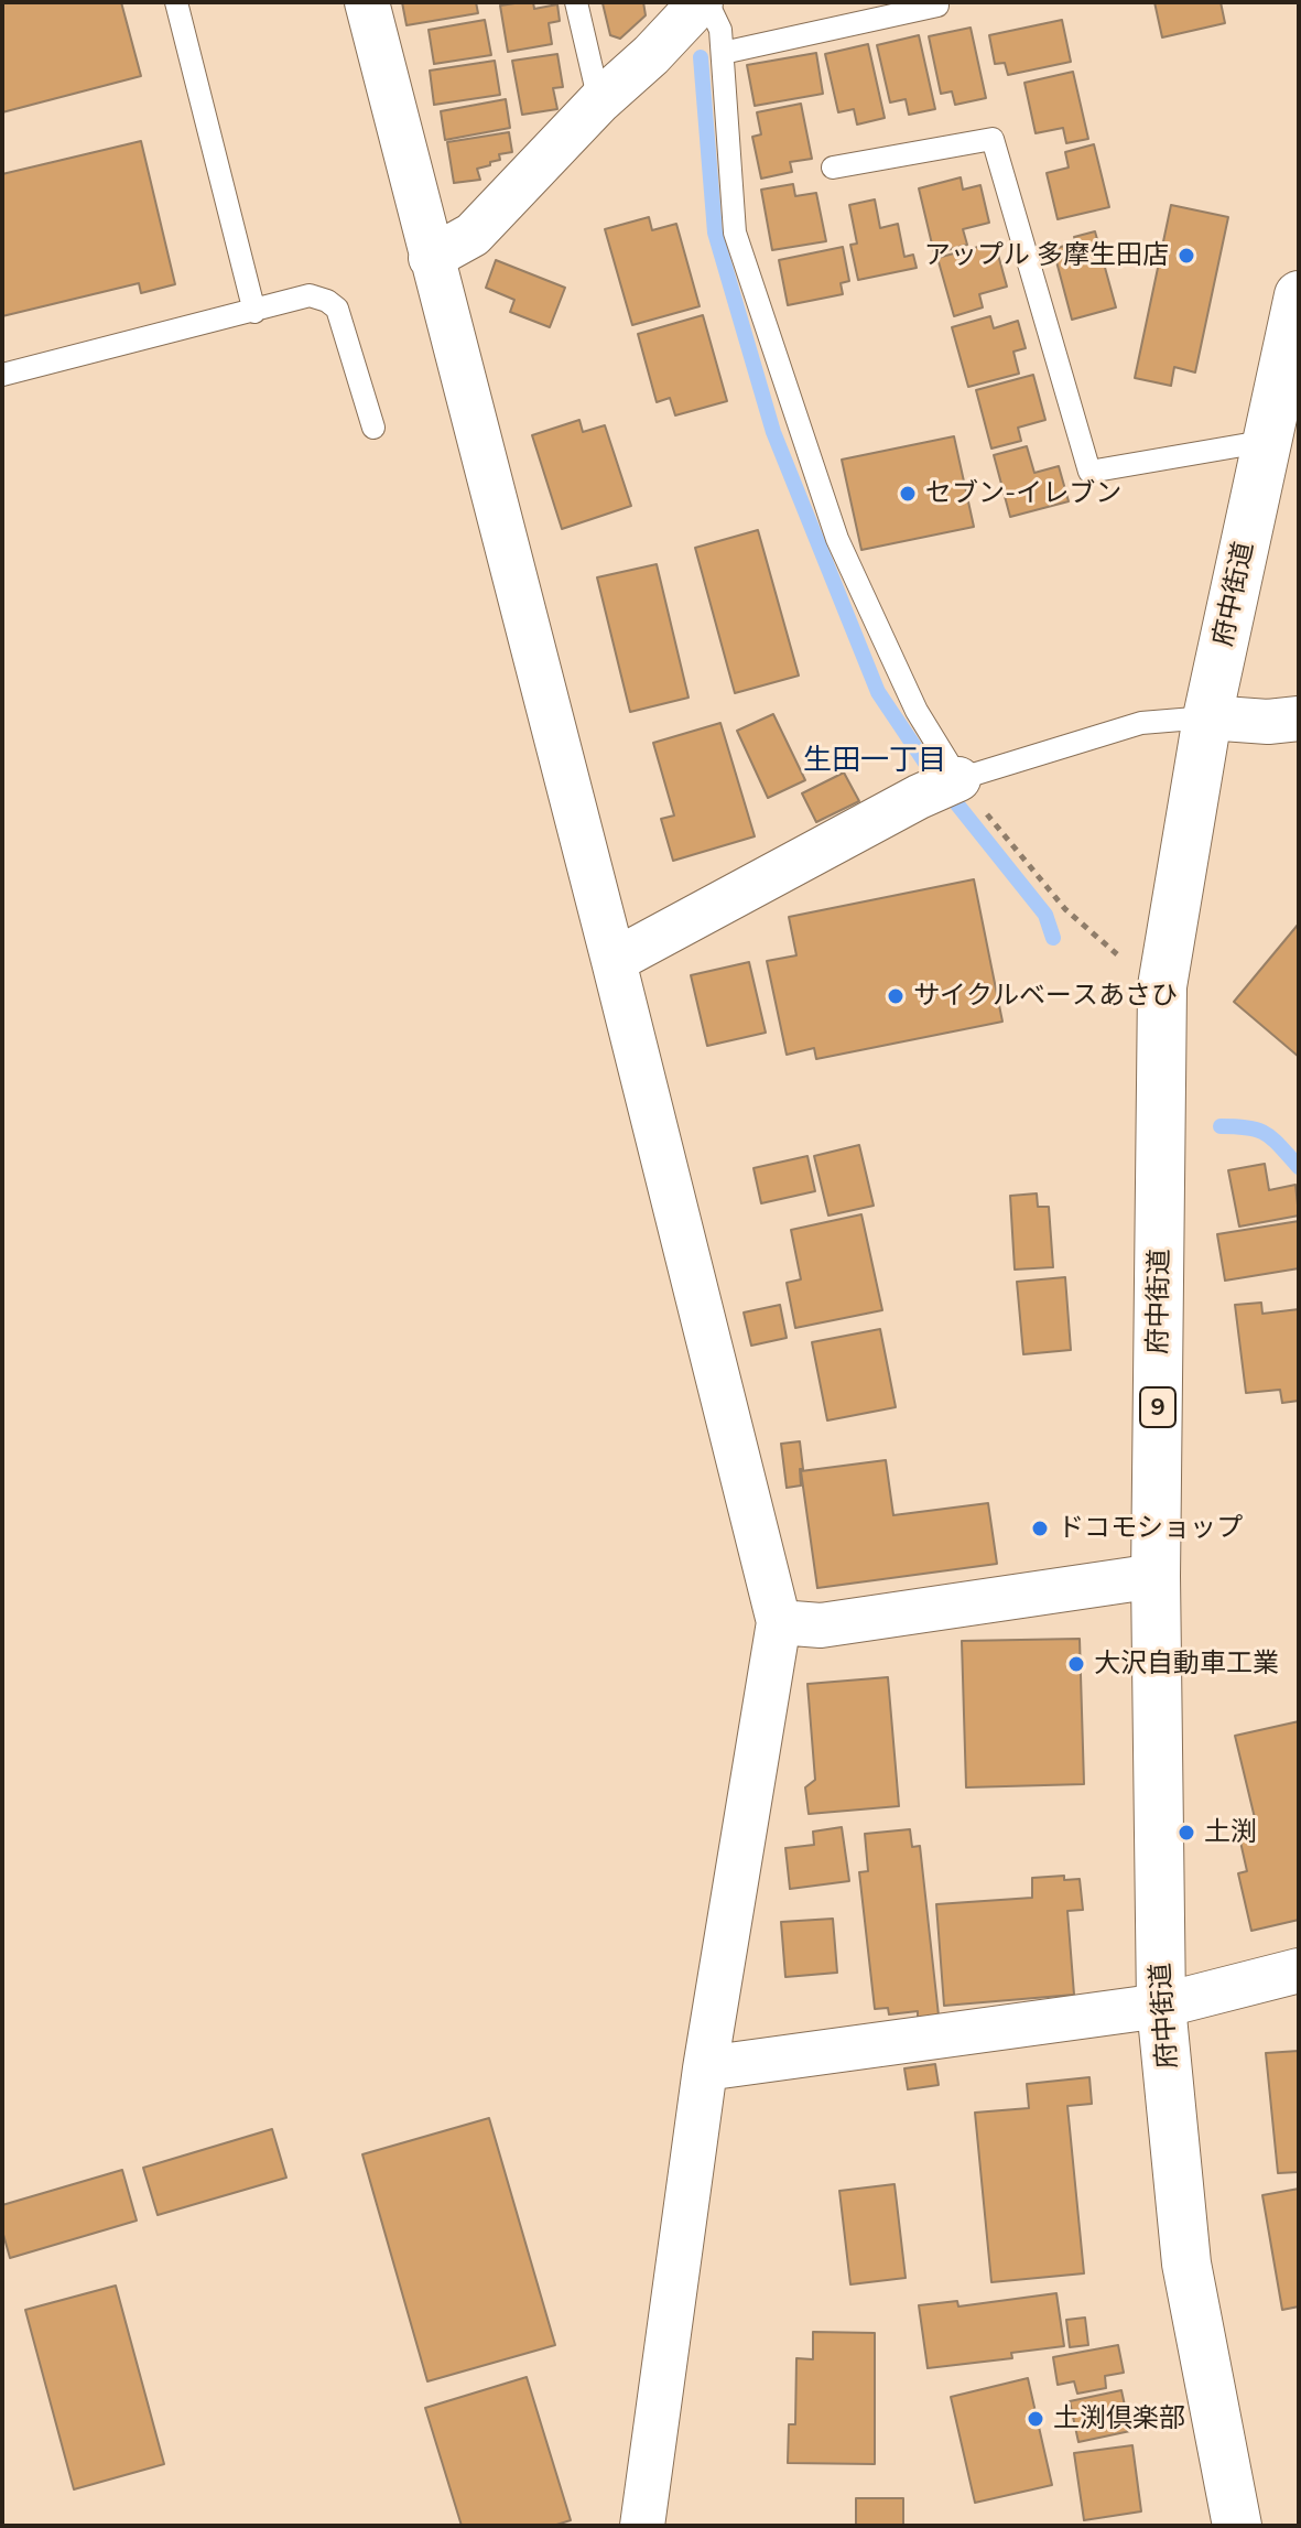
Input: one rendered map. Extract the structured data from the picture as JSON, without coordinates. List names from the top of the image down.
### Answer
{
  "streets": {
    "main road": ["府中街道", "9"]
  },
  "districts": ["生田一丁目"],
  "places": [
    "アップル 多摩生田店",
    "セブン-イレブン",
    "サイクルベースあさひ",
    "ドコモショップ",
    "大沢自動車工業",
    "土渕",
    "土渕倶楽部"
  ]
}
